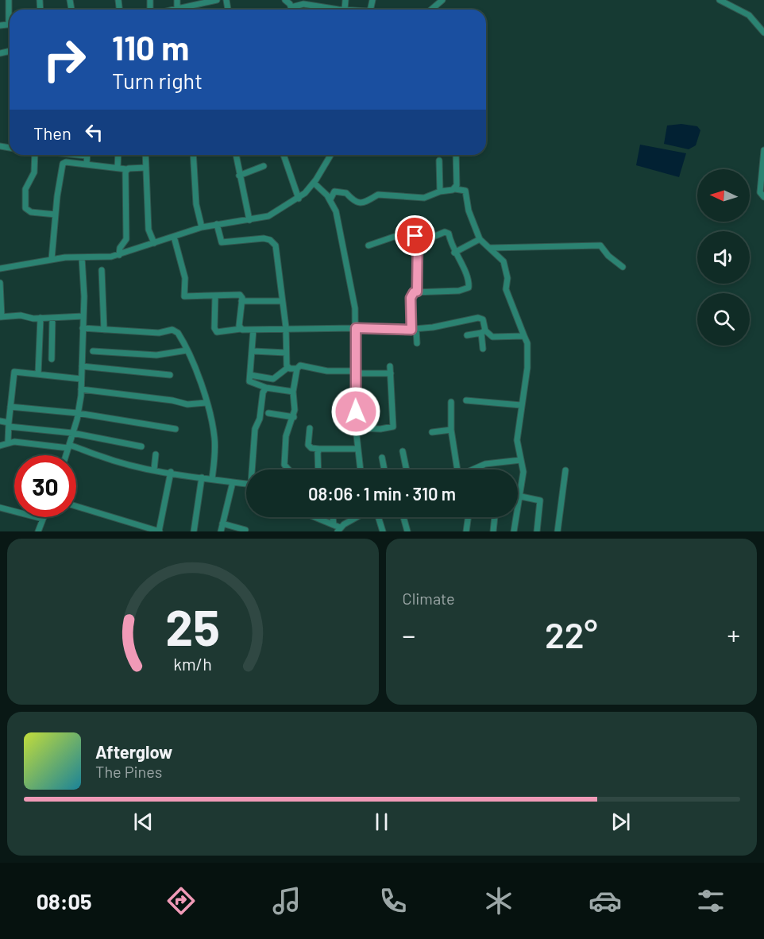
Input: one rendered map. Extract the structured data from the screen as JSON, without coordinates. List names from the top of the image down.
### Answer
{
  "north": "left",
  "page": {
    "turn": ["110 m", "Turn right"],
    "then": "Then",
    "limit": "30",
    "trip": "08:06 · 1 min · 310 m",
    "tile": "Climate",
    "heat": ["−", "22°", "+"],
    "song": ["Afterglow", "The Pines"],
    "tabs": "08:05",
    "gauge": ["25", "km/h"]
  }
}
